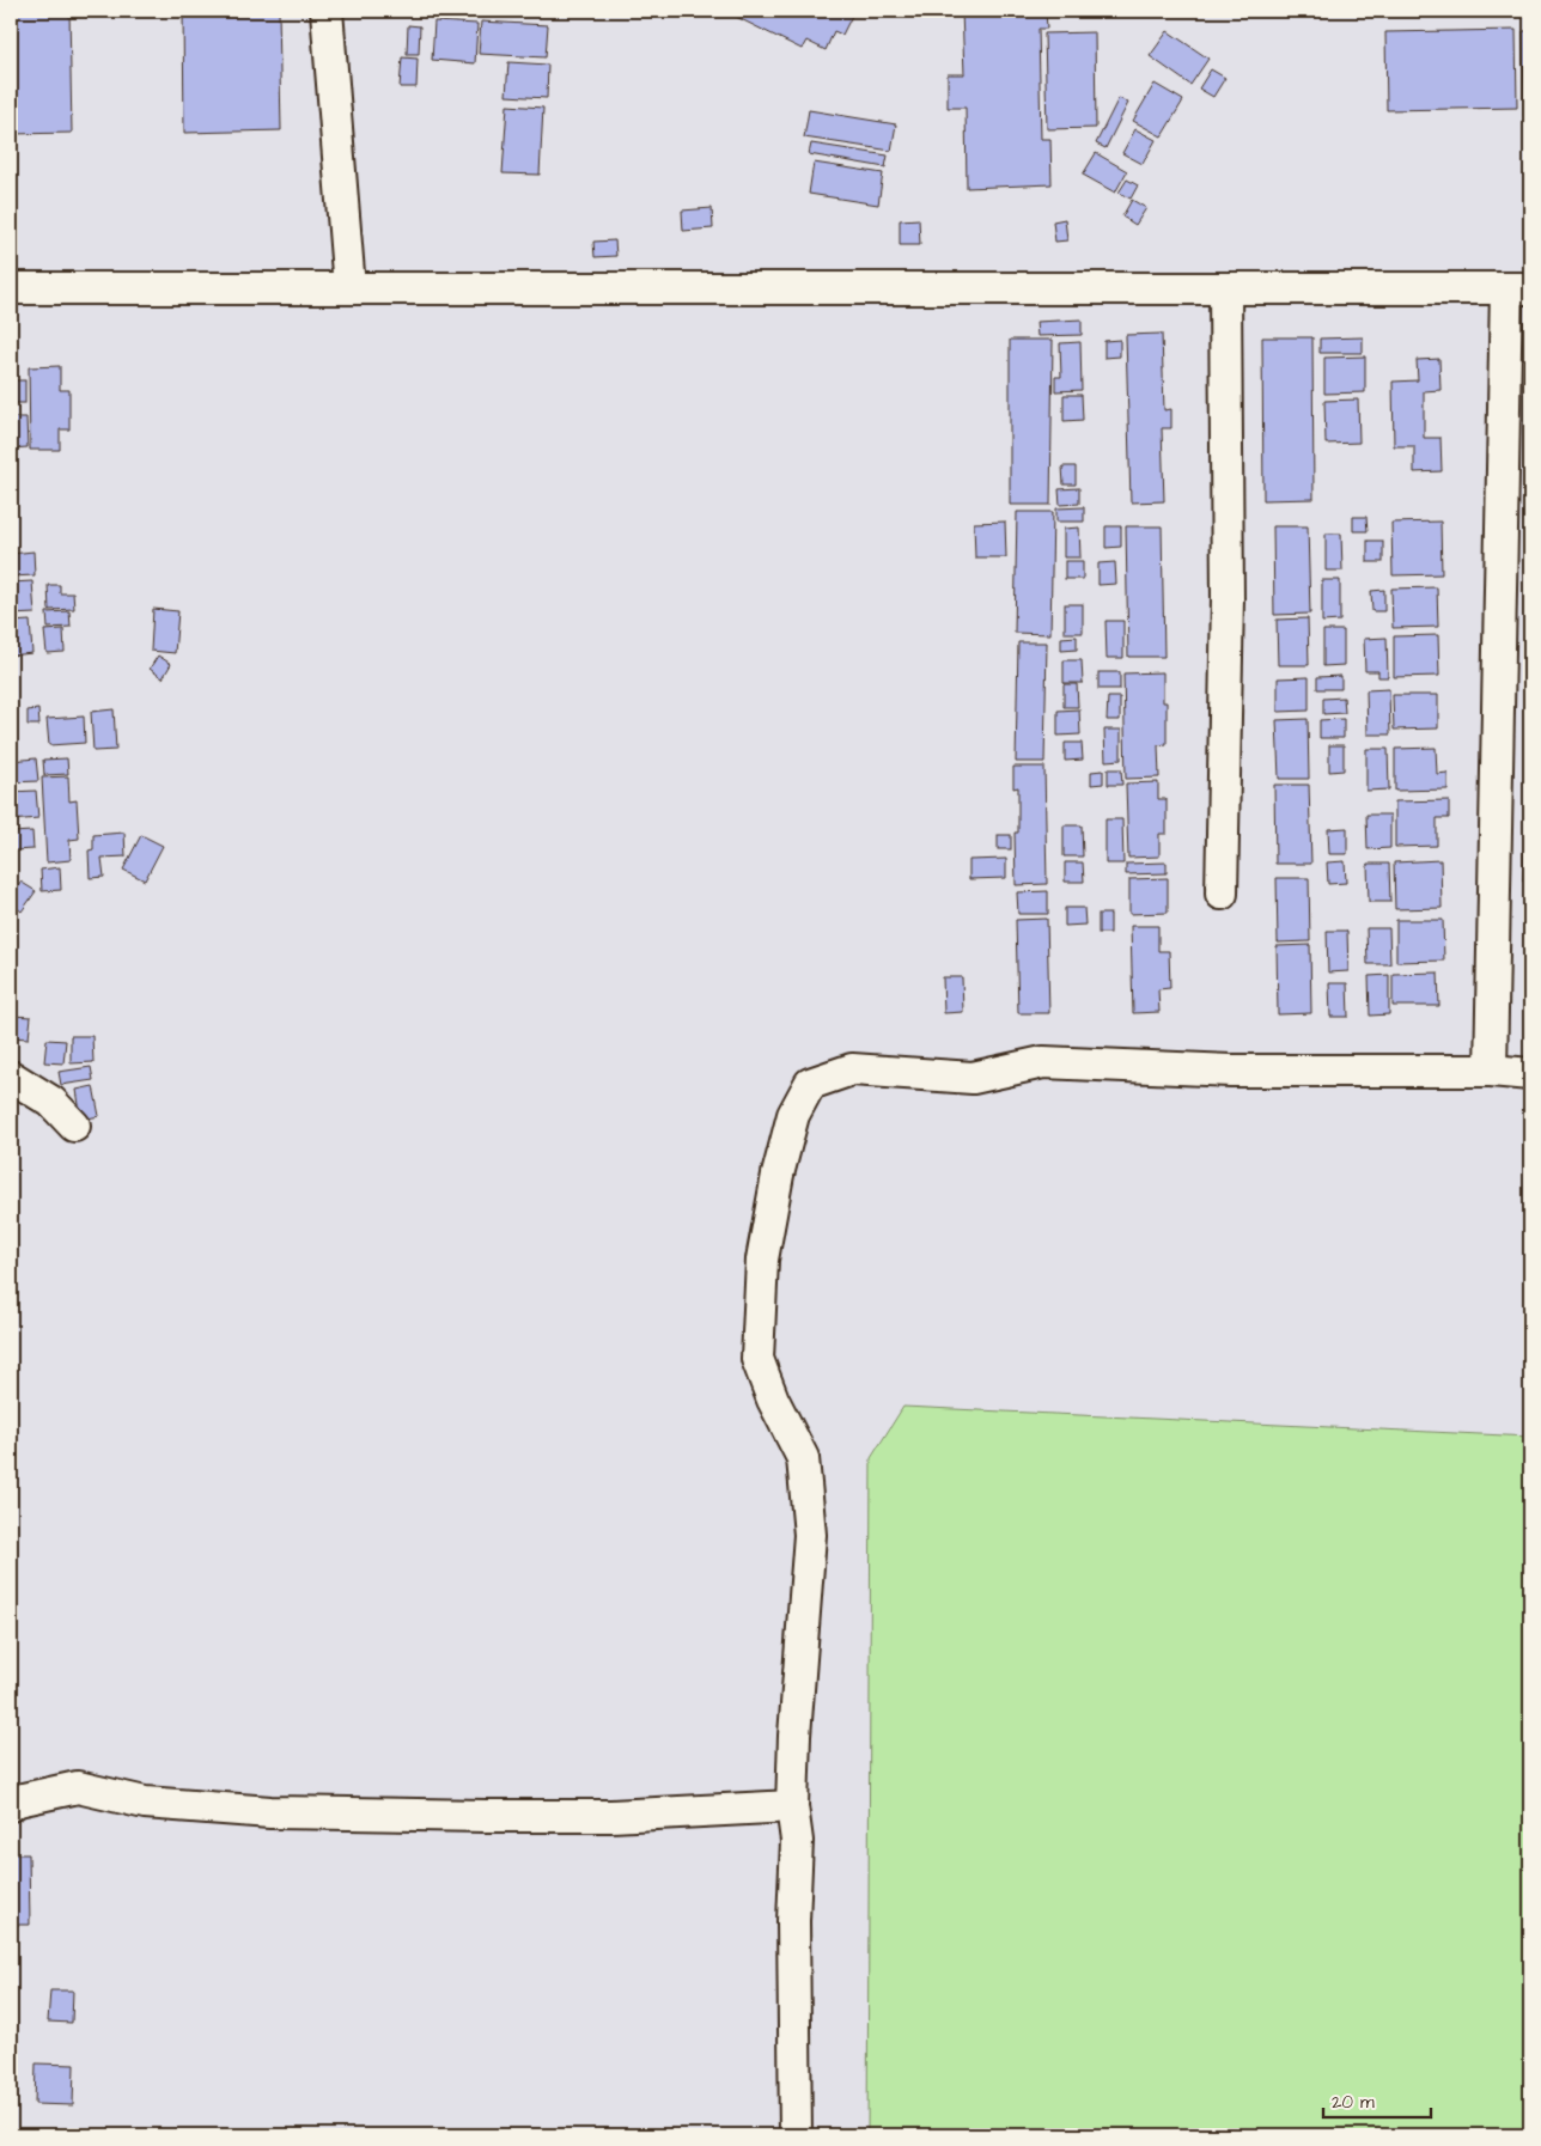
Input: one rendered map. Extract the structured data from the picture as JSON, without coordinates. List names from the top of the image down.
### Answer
{
  "scale_bar": "20 m"
}
